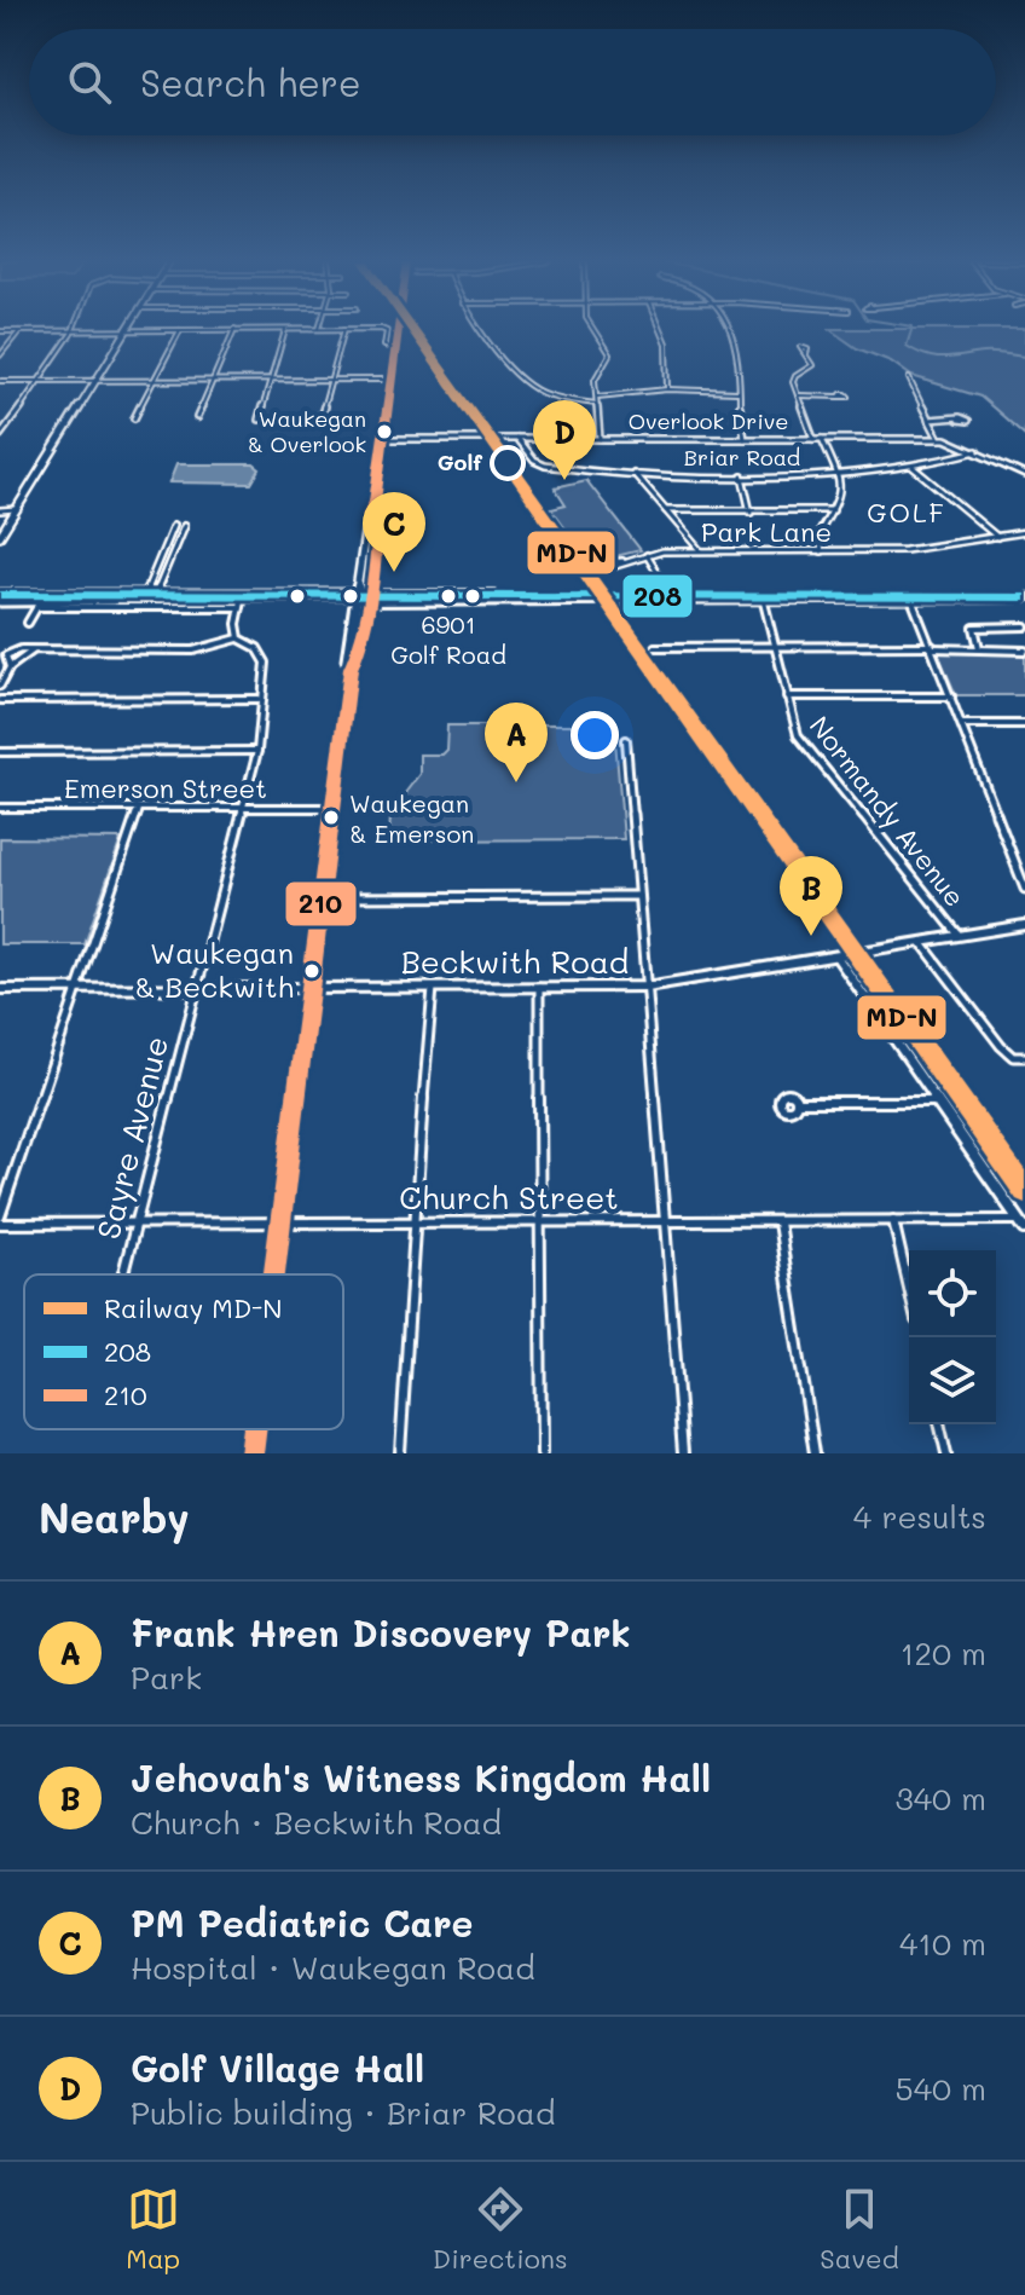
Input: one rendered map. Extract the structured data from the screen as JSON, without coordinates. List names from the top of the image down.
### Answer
{
  "streets": {
    "street": [
      "Overlook Drive",
      "Briar Road",
      "Park Lane",
      "Emerson Street",
      "Normandy Avenue",
      "Beckwith Road",
      "Sayre Avenue",
      "Church Street"
    ]
  },
  "crossings": [
    ["Overlook Drive", "Briar Road"],
    ["Emerson Street", "Sayre Avenue"],
    ["Normandy Avenue", "Beckwith Road"],
    ["Beckwith Road", "Sayre Avenue"],
    ["Sayre Avenue", "Church Street"]
  ],
  "districts": ["GOLF"],
  "places": [
    "Waukegan & Overlook",
    "Golf",
    "6901 Golf Road",
    "Waukegan & Emerson",
    "Waukegan & Beckwith"
  ],
  "lines": ["rail line MD-N", "transit line 210", "transit line 208"],
  "legend": ["Railway MD-N", "208", "210"],
  "page": {
    "search": "Search here",
    "pins": [
      "D",
      "C",
      "A",
      "B"
    ],
    "heading": ["Nearby", "4 results"],
    "list": [
      {
        "mark": "A",
        "name": "Frank Hren Discovery Park",
        "note": "Park",
        "value": "120 m"
      },
      {
        "mark": "B",
        "name": "Jehovah's Witness Kingdom Hall",
        "note": "Church · Beckwith Road",
        "value": "340 m"
      },
      {
        "mark": "C",
        "name": "PM Pediatric Care",
        "note": "Hospital · Waukegan Road",
        "value": "410 m"
      },
      {
        "mark": "D",
        "name": "Golf Village Hall",
        "note": "Public building · Briar Road",
        "value": "540 m"
      }
    ],
    "nav": ["Map", "Directions", "Saved"]
  }
}
